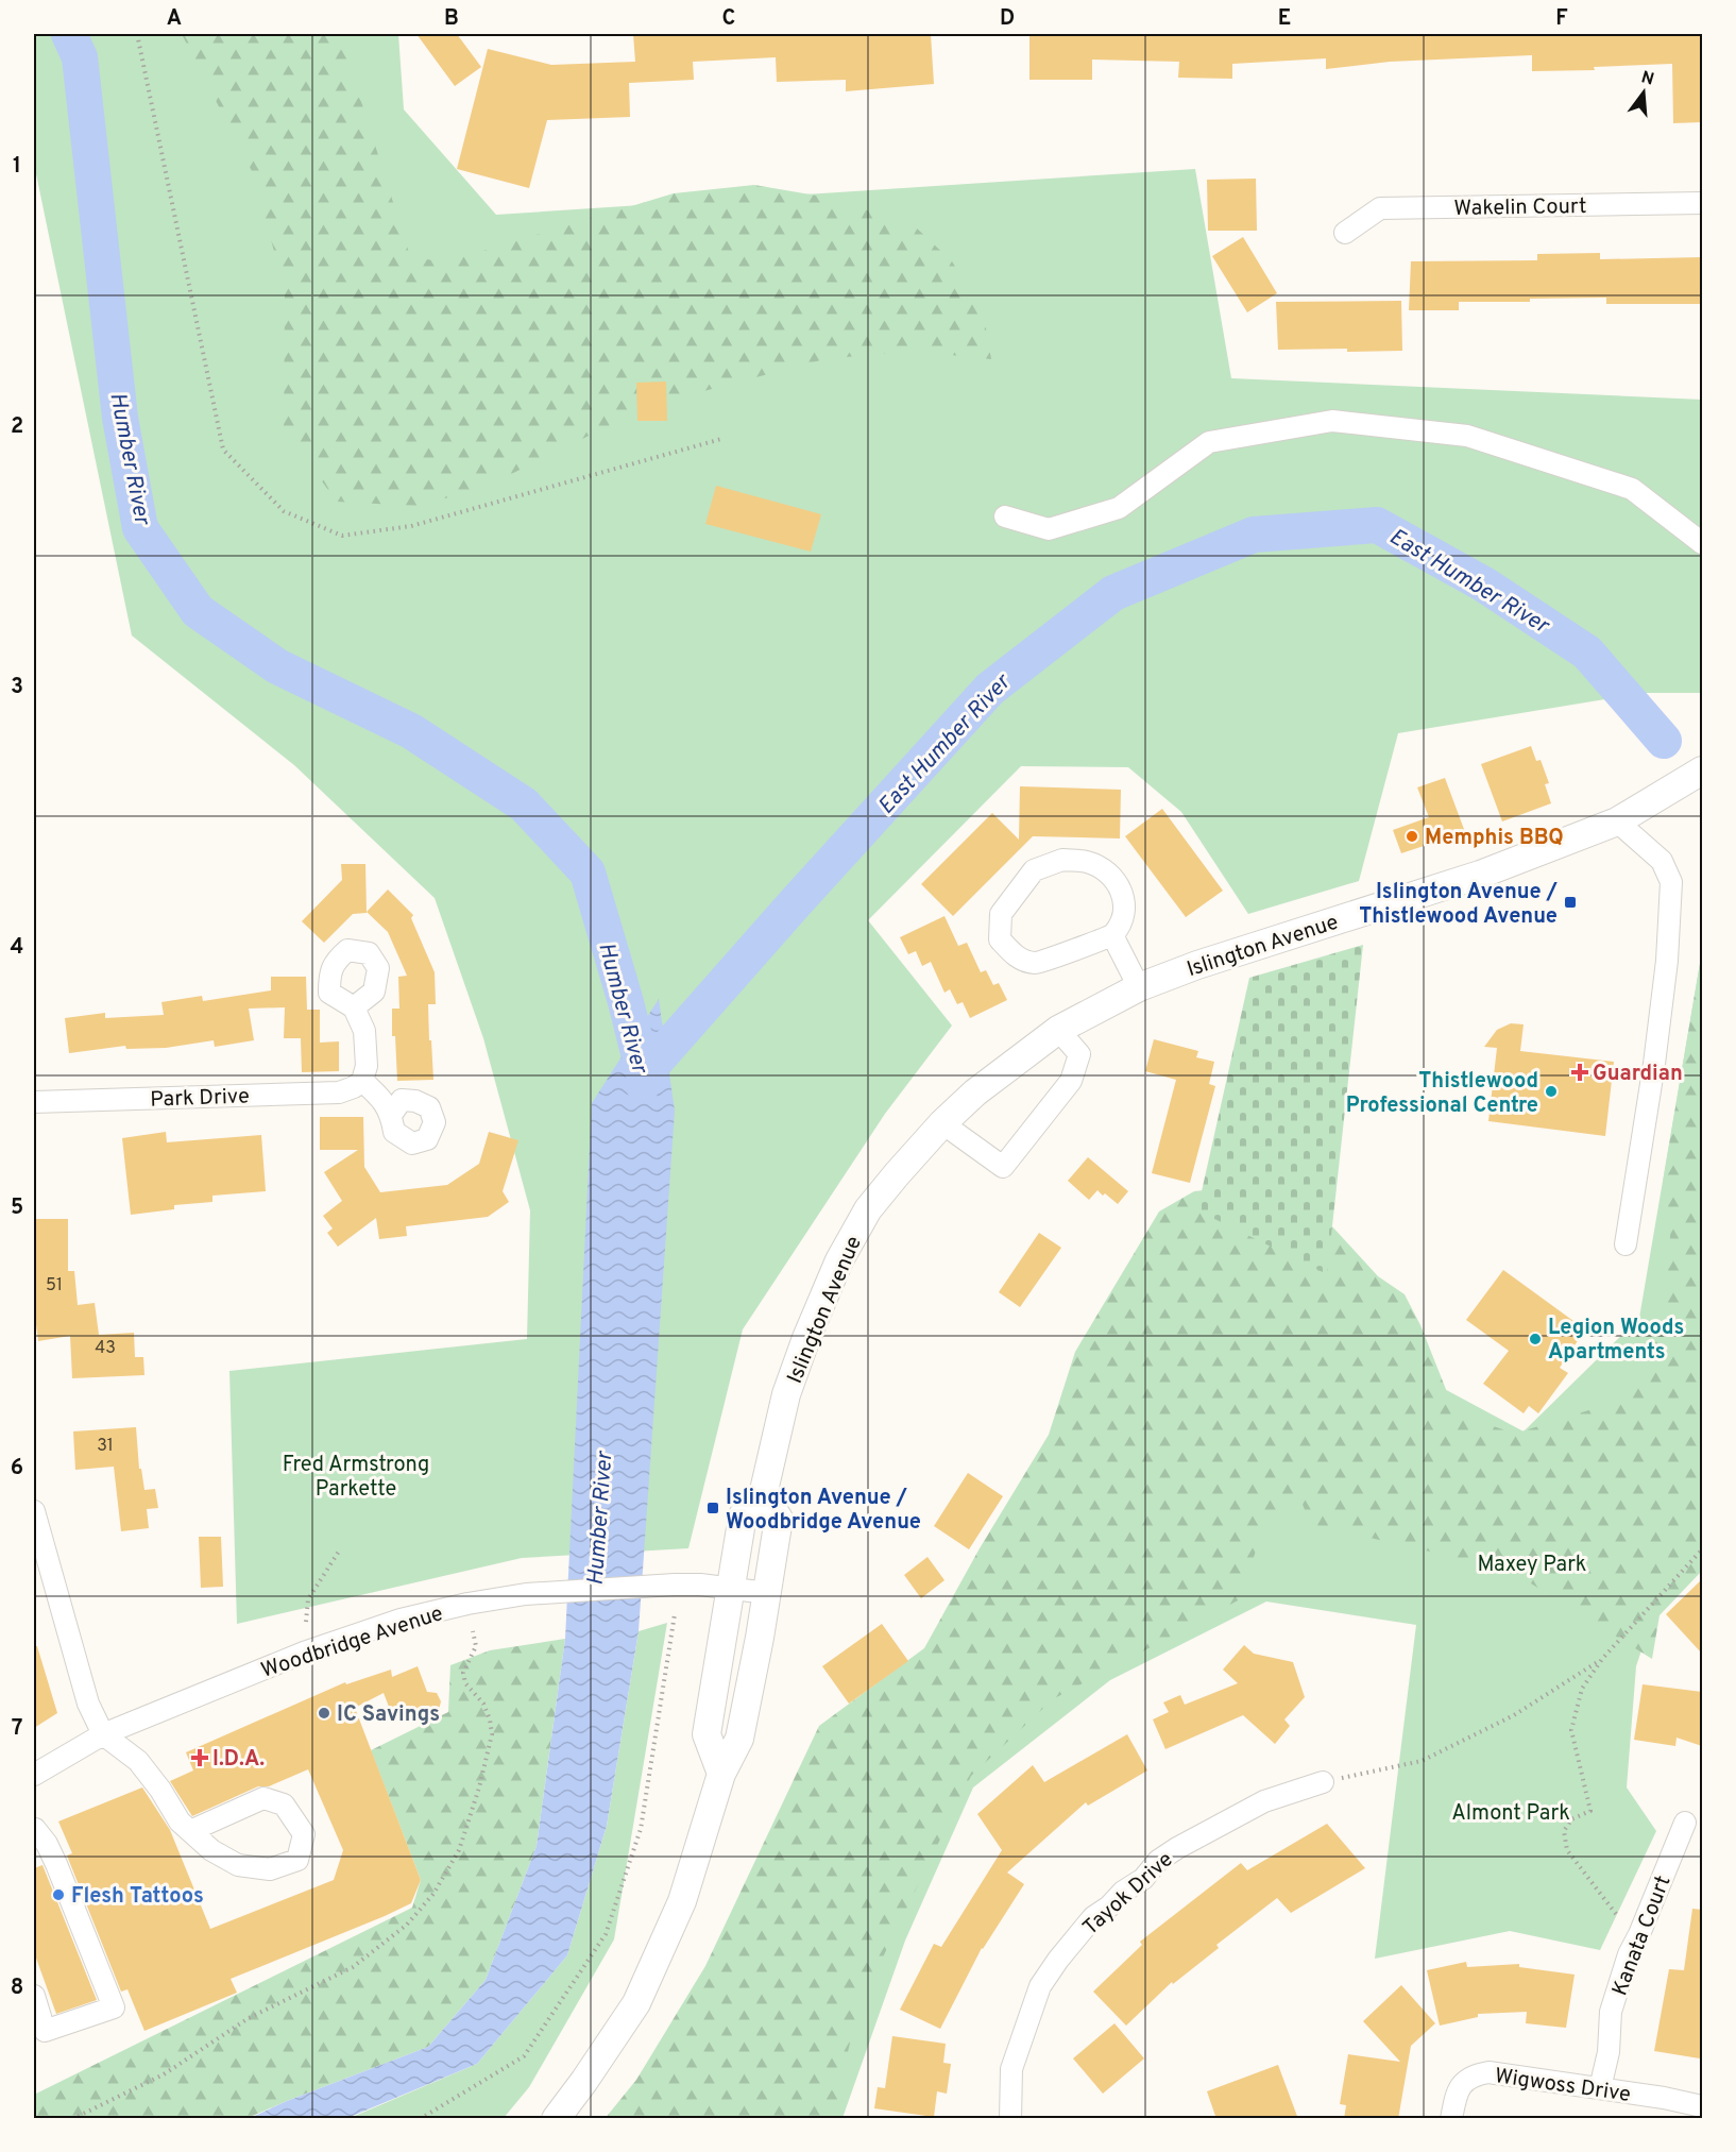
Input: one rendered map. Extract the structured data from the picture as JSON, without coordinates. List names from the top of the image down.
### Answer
{
  "streets": {
    "main road": ["Islington Avenue"],
    "street": [
      "Wakelin Court",
      "Park Drive",
      "Woodbridge Avenue",
      "Tayok Drive",
      "Kanata Court",
      "Wigwoss Drive"
    ]
  },
  "crossings": [
    ["Islington Avenue", "Woodbridge Avenue"],
    ["Kanata Court", "Wigwoss Drive"]
  ],
  "water": ["Humber River", "East Humber River"],
  "parks": ["Fred Armstrong Parkette", "Maxey Park", "Almont Park"],
  "places": {
    "other": [
      "Memphis BBQ",
      "Thistlewood Professional Centre",
      "Legion Woods Apartments",
      "IC Savings",
      "Flesh Tattoos"
    ],
    "transit": ["Islington Avenue / Thistlewood Avenue", "Islington Avenue / Woodbridge Avenue"],
    "health": ["Guardian", "I.D.A."]
  },
  "house_numbers": ["51", "43", "31"],
  "north": "top",
  "grid": {
    "columns": [
      "A",
      "B",
      "C",
      "D",
      "E",
      "F"
    ],
    "rows": [
      "1",
      "2",
      "3",
      "4",
      "5",
      "6",
      "7",
      "8"
    ]
  }
}
